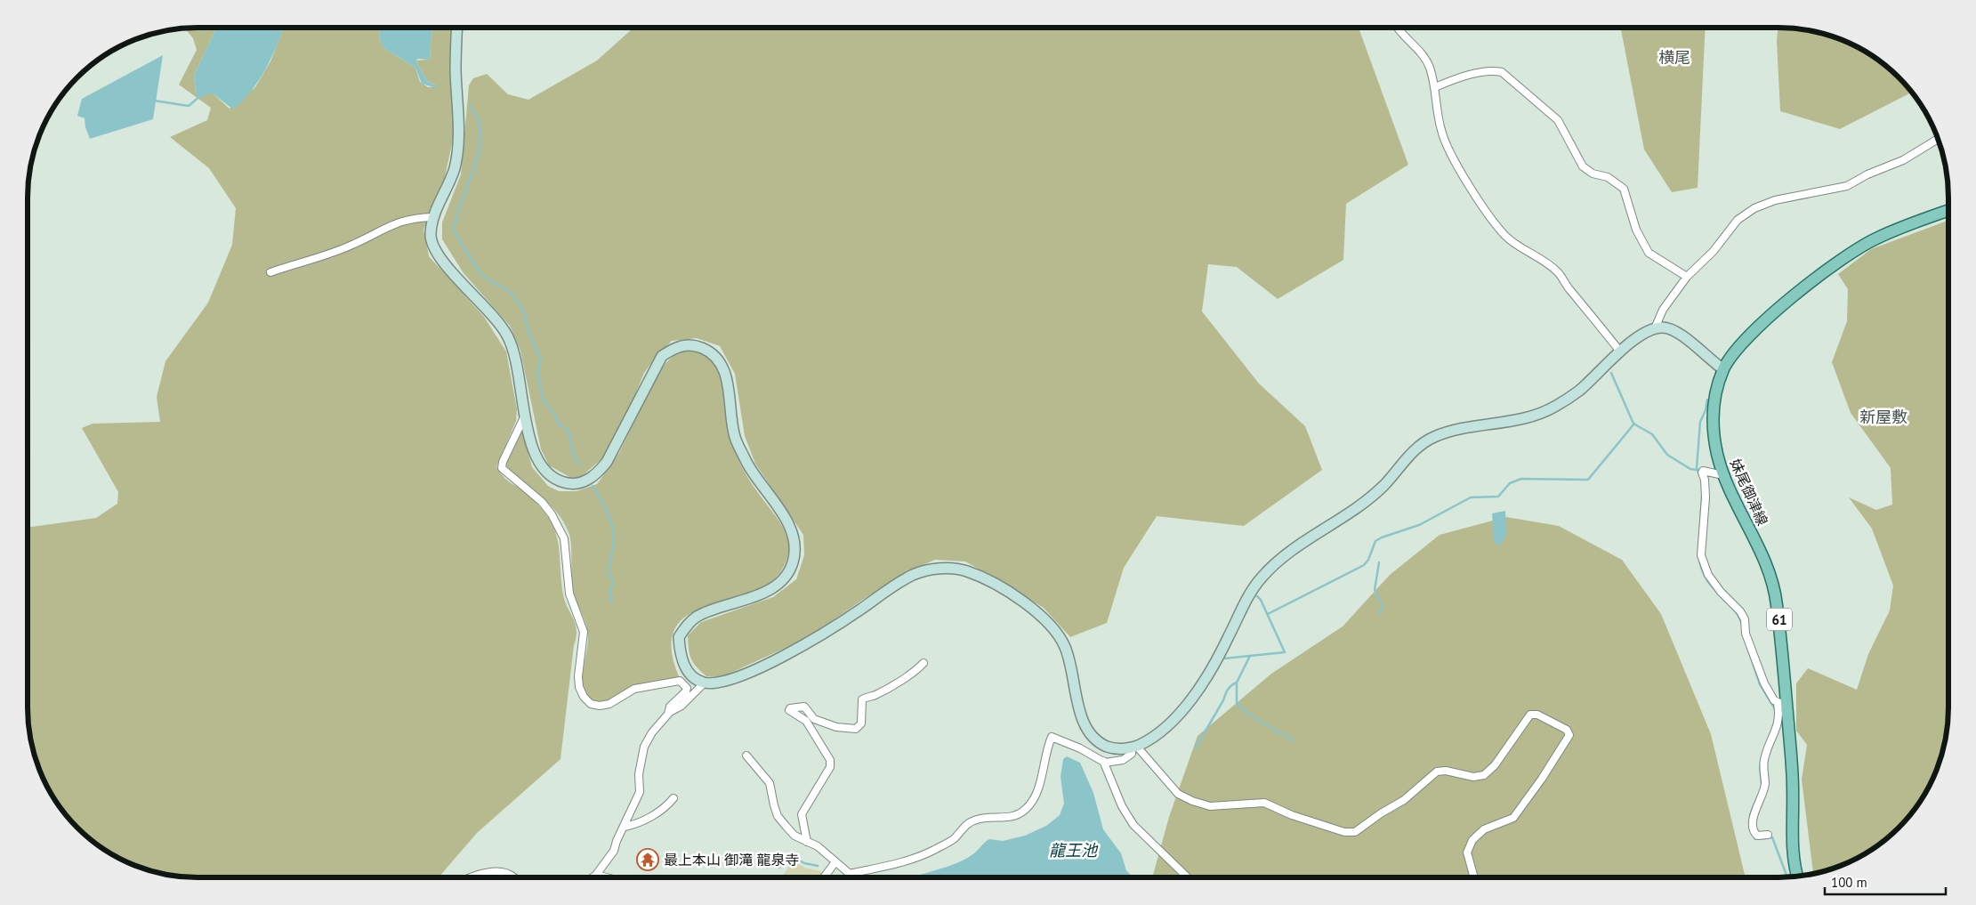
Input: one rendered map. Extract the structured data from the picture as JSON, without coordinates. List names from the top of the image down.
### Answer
{
  "streets": {
    "main road": ["妹尾御津線", "61"]
  },
  "districts": ["横尾", "新屋敷"],
  "water": ["龍王池"],
  "places": {
    "temple": ["最上本山 御滝 龍泉寺"]
  },
  "scale_bar": "100 m"
}
